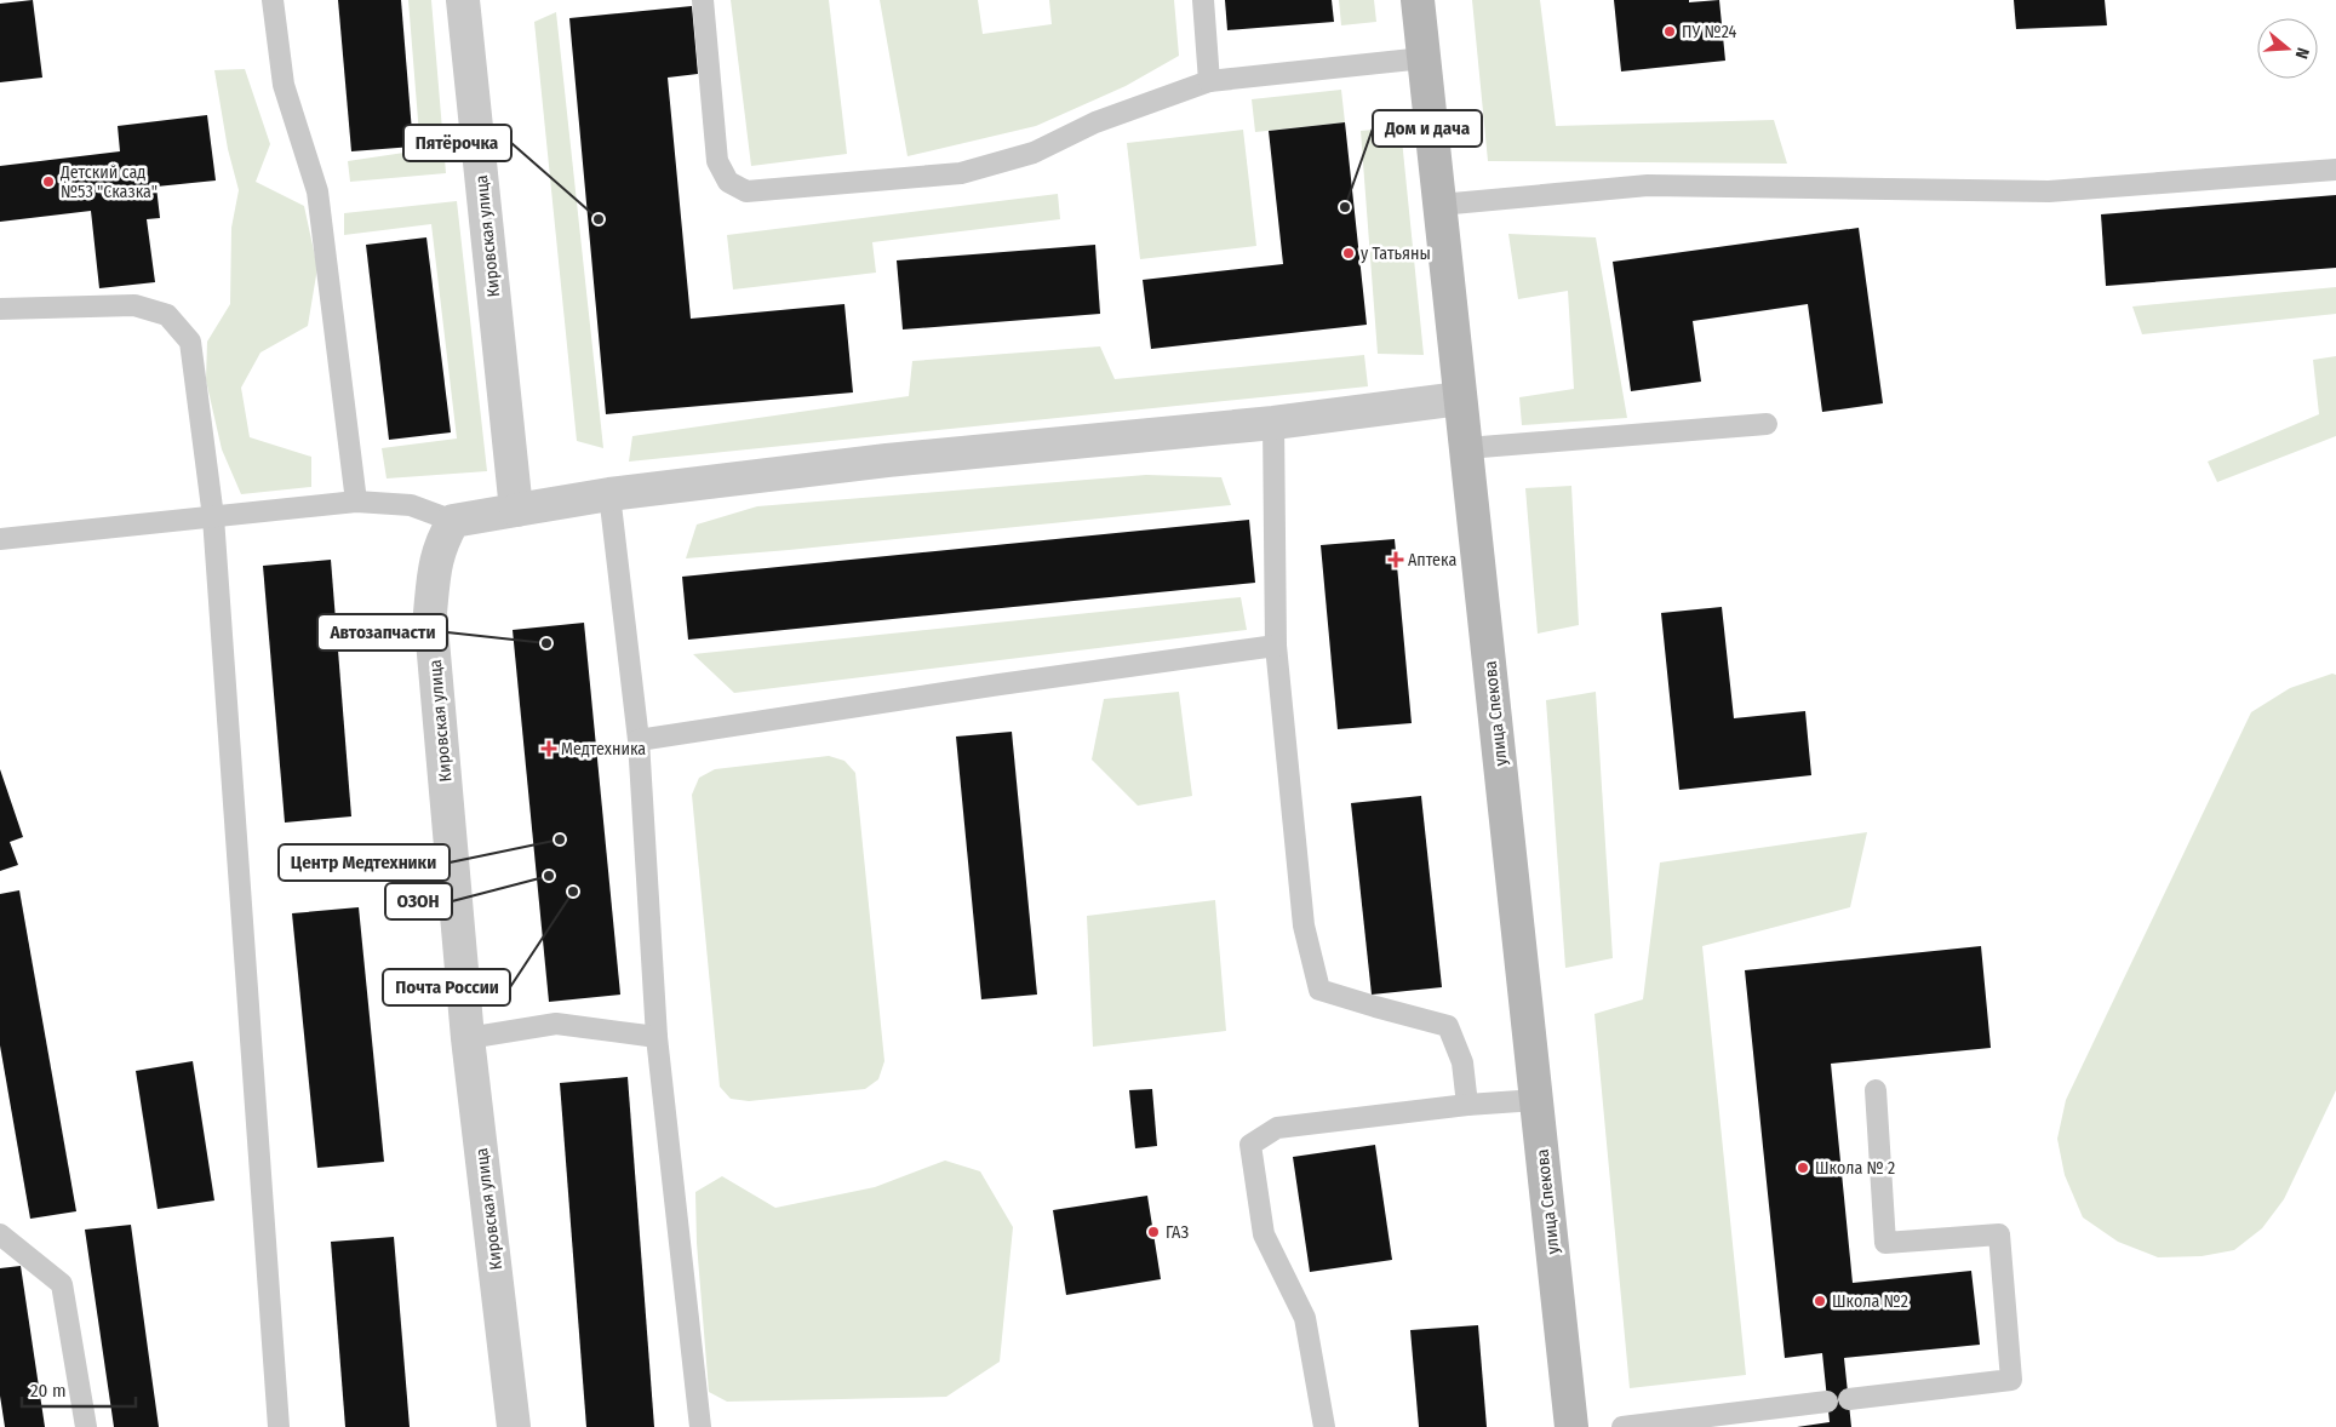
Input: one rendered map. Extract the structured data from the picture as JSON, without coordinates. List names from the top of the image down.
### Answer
{
  "streets": {
    "main road": ["улица Спекова"],
    "street": ["Кировская улица"]
  },
  "places": {
    "other": [
      "ПУ №24",
      "Детский сад №53 \"Сказка\"",
      "Дом и дача",
      "Пятёрочка",
      "у Татьяны",
      "Автозапчасти",
      "Центр Медтехники",
      "ОЗОН",
      "Почта России",
      "Школа № 2",
      "ГАЗ",
      "Школа №2"
    ],
    "health": ["Аптека", "Медтехника"]
  },
  "scale_bar": "20 m",
  "north": "right"
}
